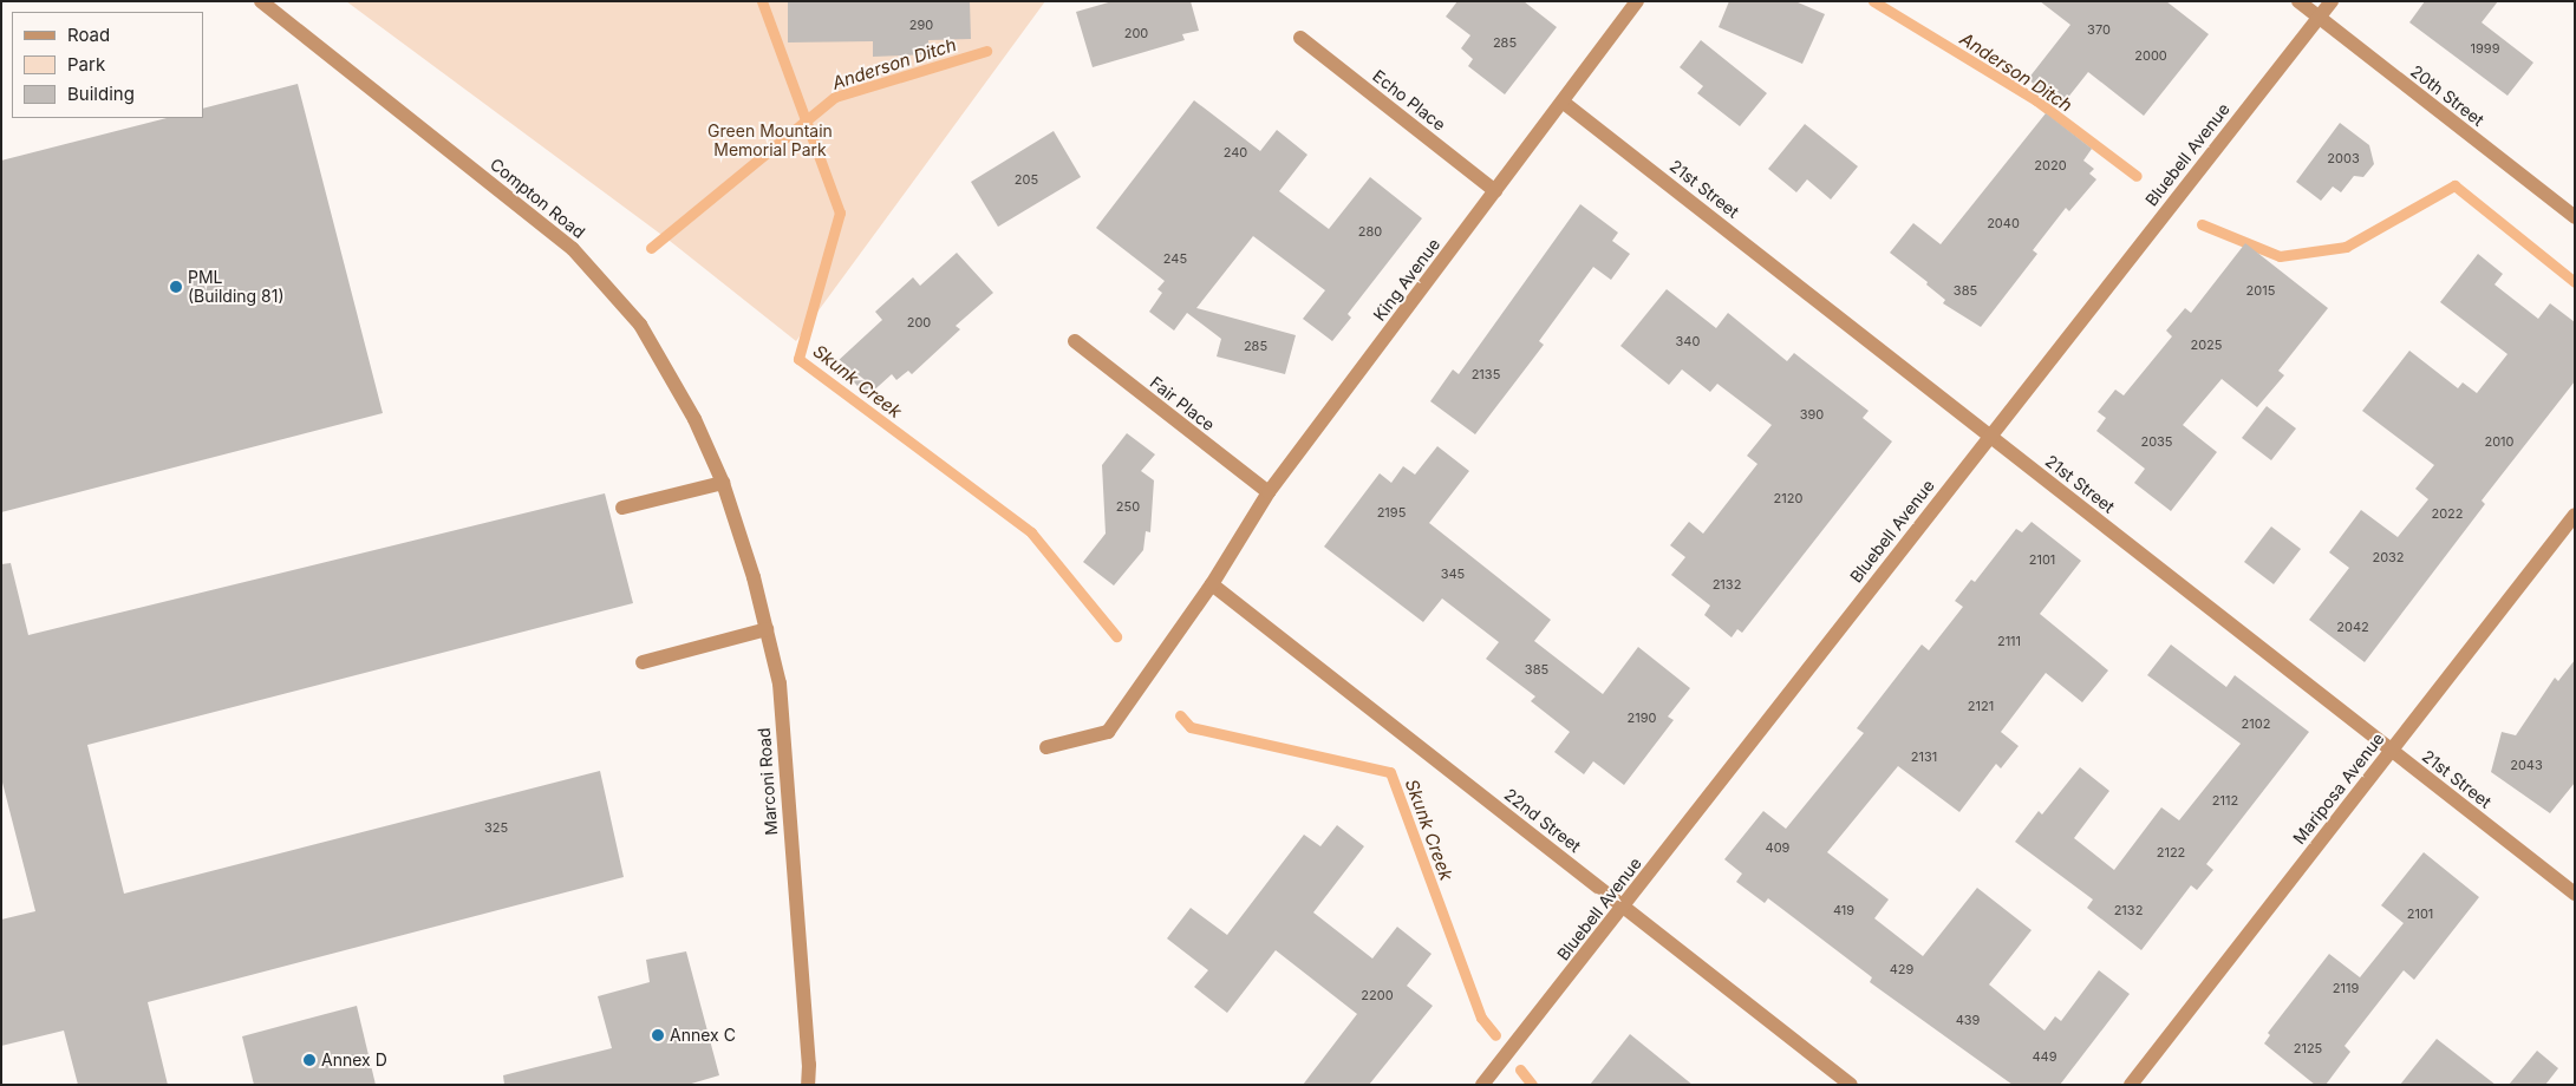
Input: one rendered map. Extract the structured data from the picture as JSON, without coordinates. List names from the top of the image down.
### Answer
{
  "streets": {
    "street": [
      "20th Street",
      "Echo Place",
      "Bluebell Avenue",
      "21st Street",
      "Compton Road",
      "King Avenue",
      "Fair Place",
      "Marconi Road",
      "Mariposa Avenue",
      "22nd Street"
    ]
  },
  "crossings": [
    ["20th Street", "Bluebell Avenue"],
    ["Echo Place", "King Avenue"],
    ["Bluebell Avenue", "21st Street"],
    ["Bluebell Avenue", "22nd Street"],
    ["21st Street", "King Avenue"],
    ["21st Street", "Mariposa Avenue"],
    ["Compton Road", "Marconi Road"],
    ["King Avenue", "Fair Place"],
    ["King Avenue", "22nd Street"]
  ],
  "water": ["Anderson Ditch", "Skunk Creek"],
  "parks": ["Green Mountain Memorial Park"],
  "places": ["PML (Building 81)", "Annex C", "Annex D"],
  "house_numbers": [
    "290",
    "370",
    "200",
    "285",
    "1999",
    "2000",
    "240",
    "2003",
    "2020",
    "205",
    "2040",
    "280",
    "245",
    "385",
    "2015",
    "200",
    "340",
    "2025",
    "285",
    "2135",
    "390",
    "2035",
    "2010",
    "2120",
    "250",
    "2195",
    "2022",
    "2032",
    "2101",
    "345",
    "2132",
    "2042",
    "2111",
    "385",
    "2121",
    "2190",
    "2102",
    "2131",
    "2043",
    "2112",
    "325",
    "409",
    "2122",
    "419",
    "2132",
    "2101",
    "429",
    "2119",
    "2200",
    "439",
    "2125",
    "449"
  ],
  "legend": ["Road", "Park", "Building"]
}
